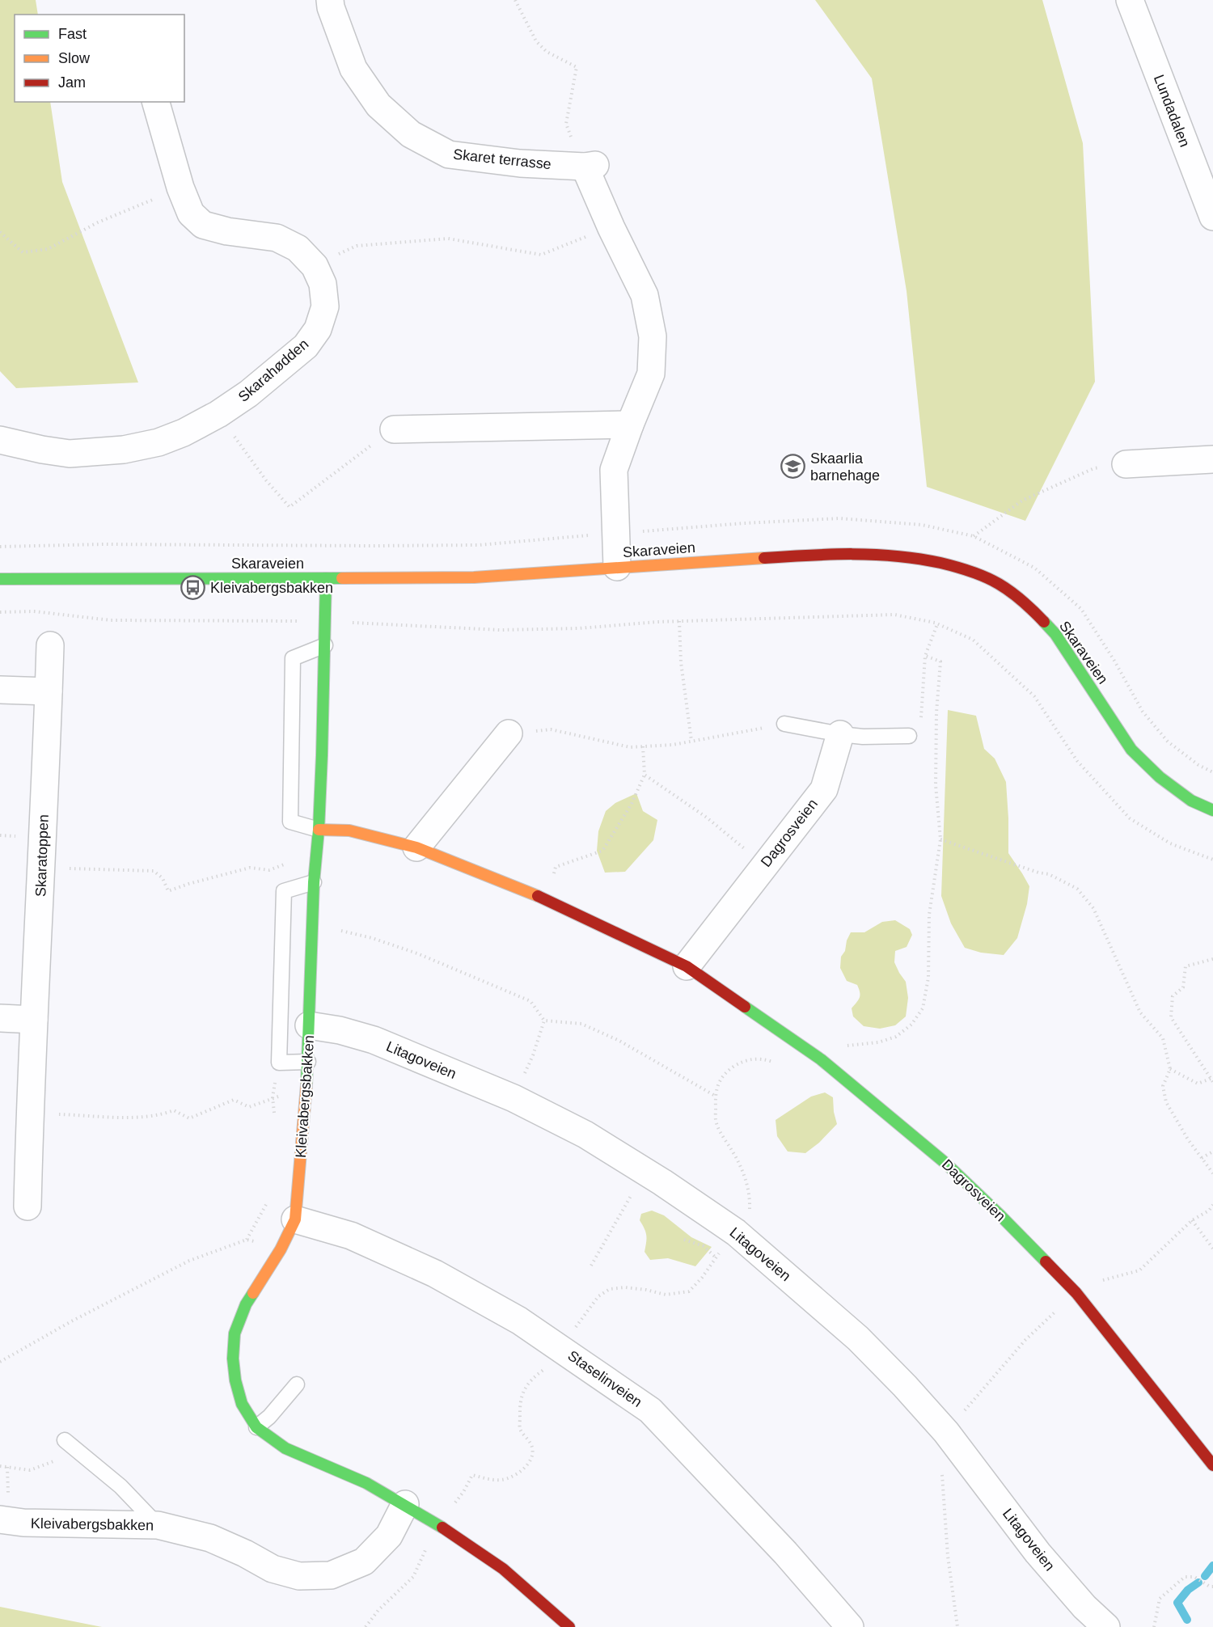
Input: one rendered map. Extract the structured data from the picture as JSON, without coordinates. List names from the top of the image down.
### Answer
{
  "streets": {
    "street": [
      "Lundadalen",
      "Skaret terrasse",
      "Skarahødden",
      "Skaraveien",
      "Dagrosveien",
      "Skaratoppen",
      "Litagoveien",
      "Kleivabergsbakken",
      "Staselinveien"
    ]
  },
  "crossings": [
    ["Skaret terrasse", "Skaraveien"],
    ["Skaraveien", "Kleivabergsbakken"],
    ["Dagrosveien", "Kleivabergsbakken"],
    ["Litagoveien", "Kleivabergsbakken"],
    ["Kleivabergsbakken", "Staselinveien"]
  ],
  "places": {
    "school or university": ["Skaarlia barnehage"],
    "bus stop": ["Kleivabergsbakken"]
  },
  "legend": ["Fast", "Slow", "Jam"]
}
